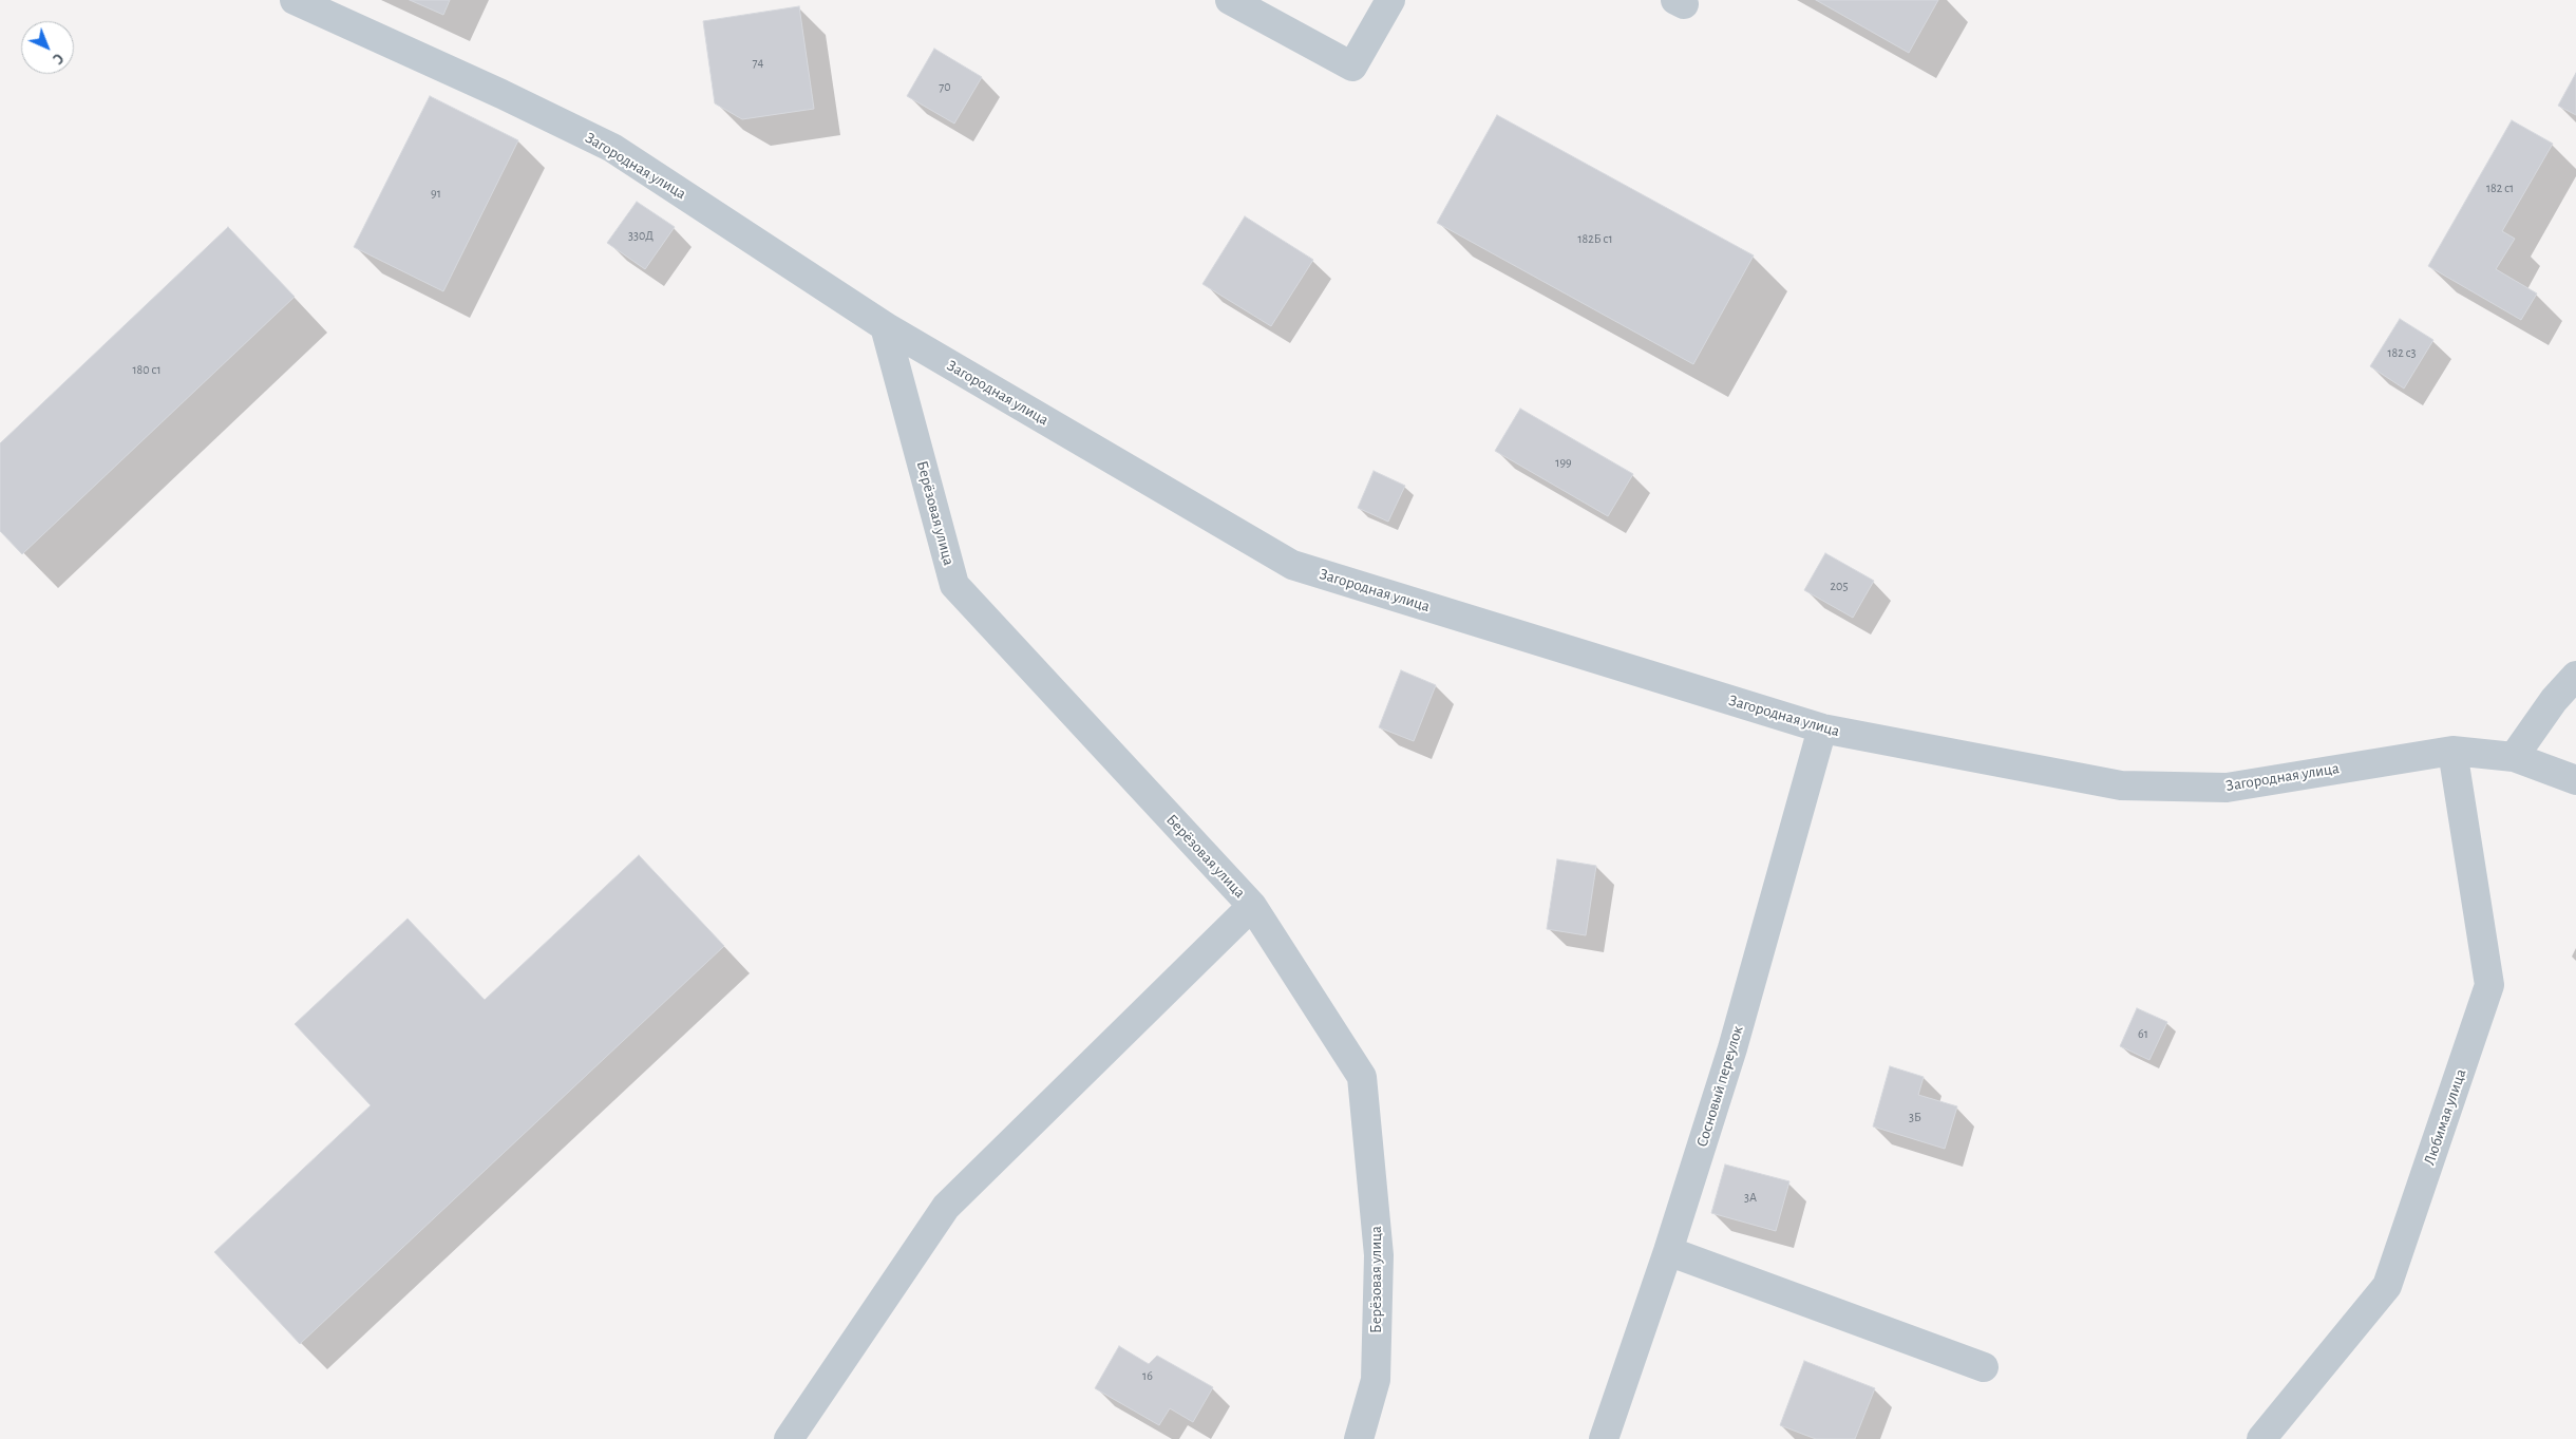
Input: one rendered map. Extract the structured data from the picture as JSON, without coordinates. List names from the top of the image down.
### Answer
{
  "streets": {
    "street": [
      "Загородная улица",
      "Берёзовая улица",
      "Сосновый переулок",
      "Любимая улица"
    ]
  },
  "crossings": [
    ["Загородная улица", "Берёзовая улица"],
    ["Загородная улица", "Сосновый переулок"],
    ["Загородная улица", "Любимая улица"]
  ],
  "house_numbers": [
    "74",
    "70",
    "182 с1",
    "91",
    "330Д",
    "182Б с1",
    "182 с3",
    "180 с1",
    "199",
    "205",
    "61",
    "3Б",
    "3А",
    "16"
  ],
  "north": "bottom right"
}
